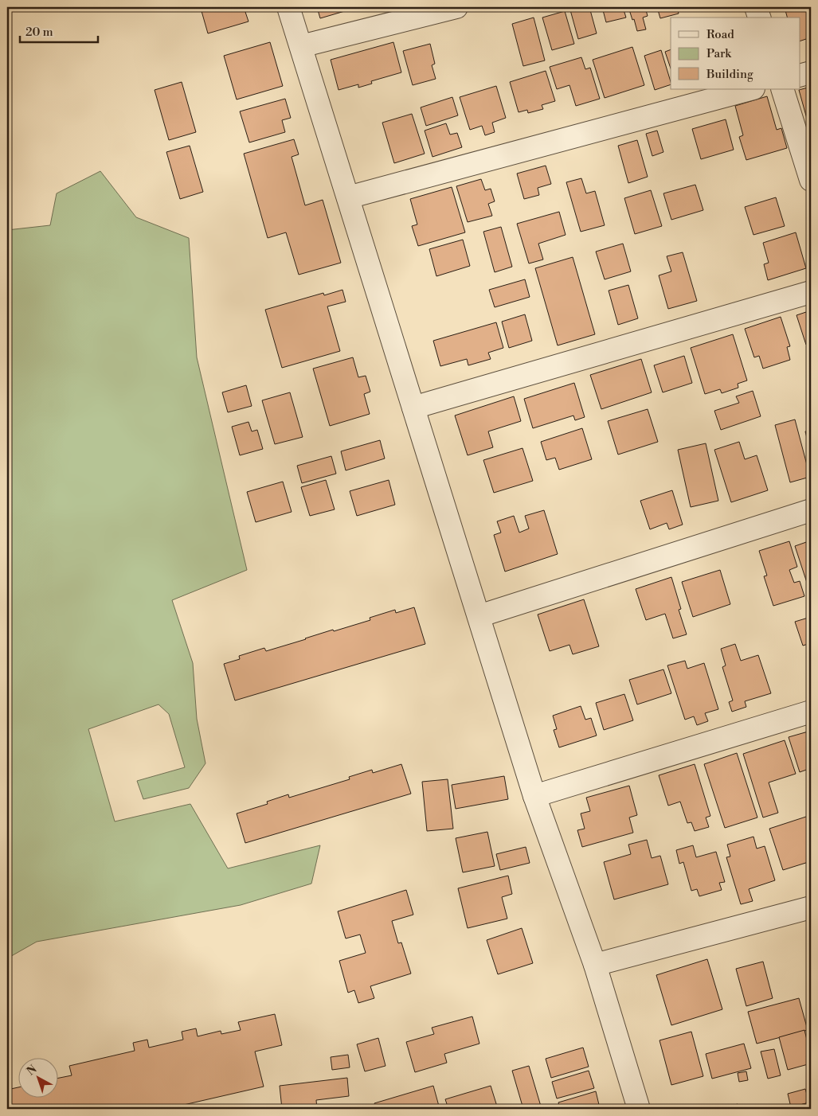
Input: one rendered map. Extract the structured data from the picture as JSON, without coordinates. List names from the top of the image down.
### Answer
{
  "legend": ["Road", "Park", "Building"],
  "scale_bar": "20 m",
  "north": "top left"
}
